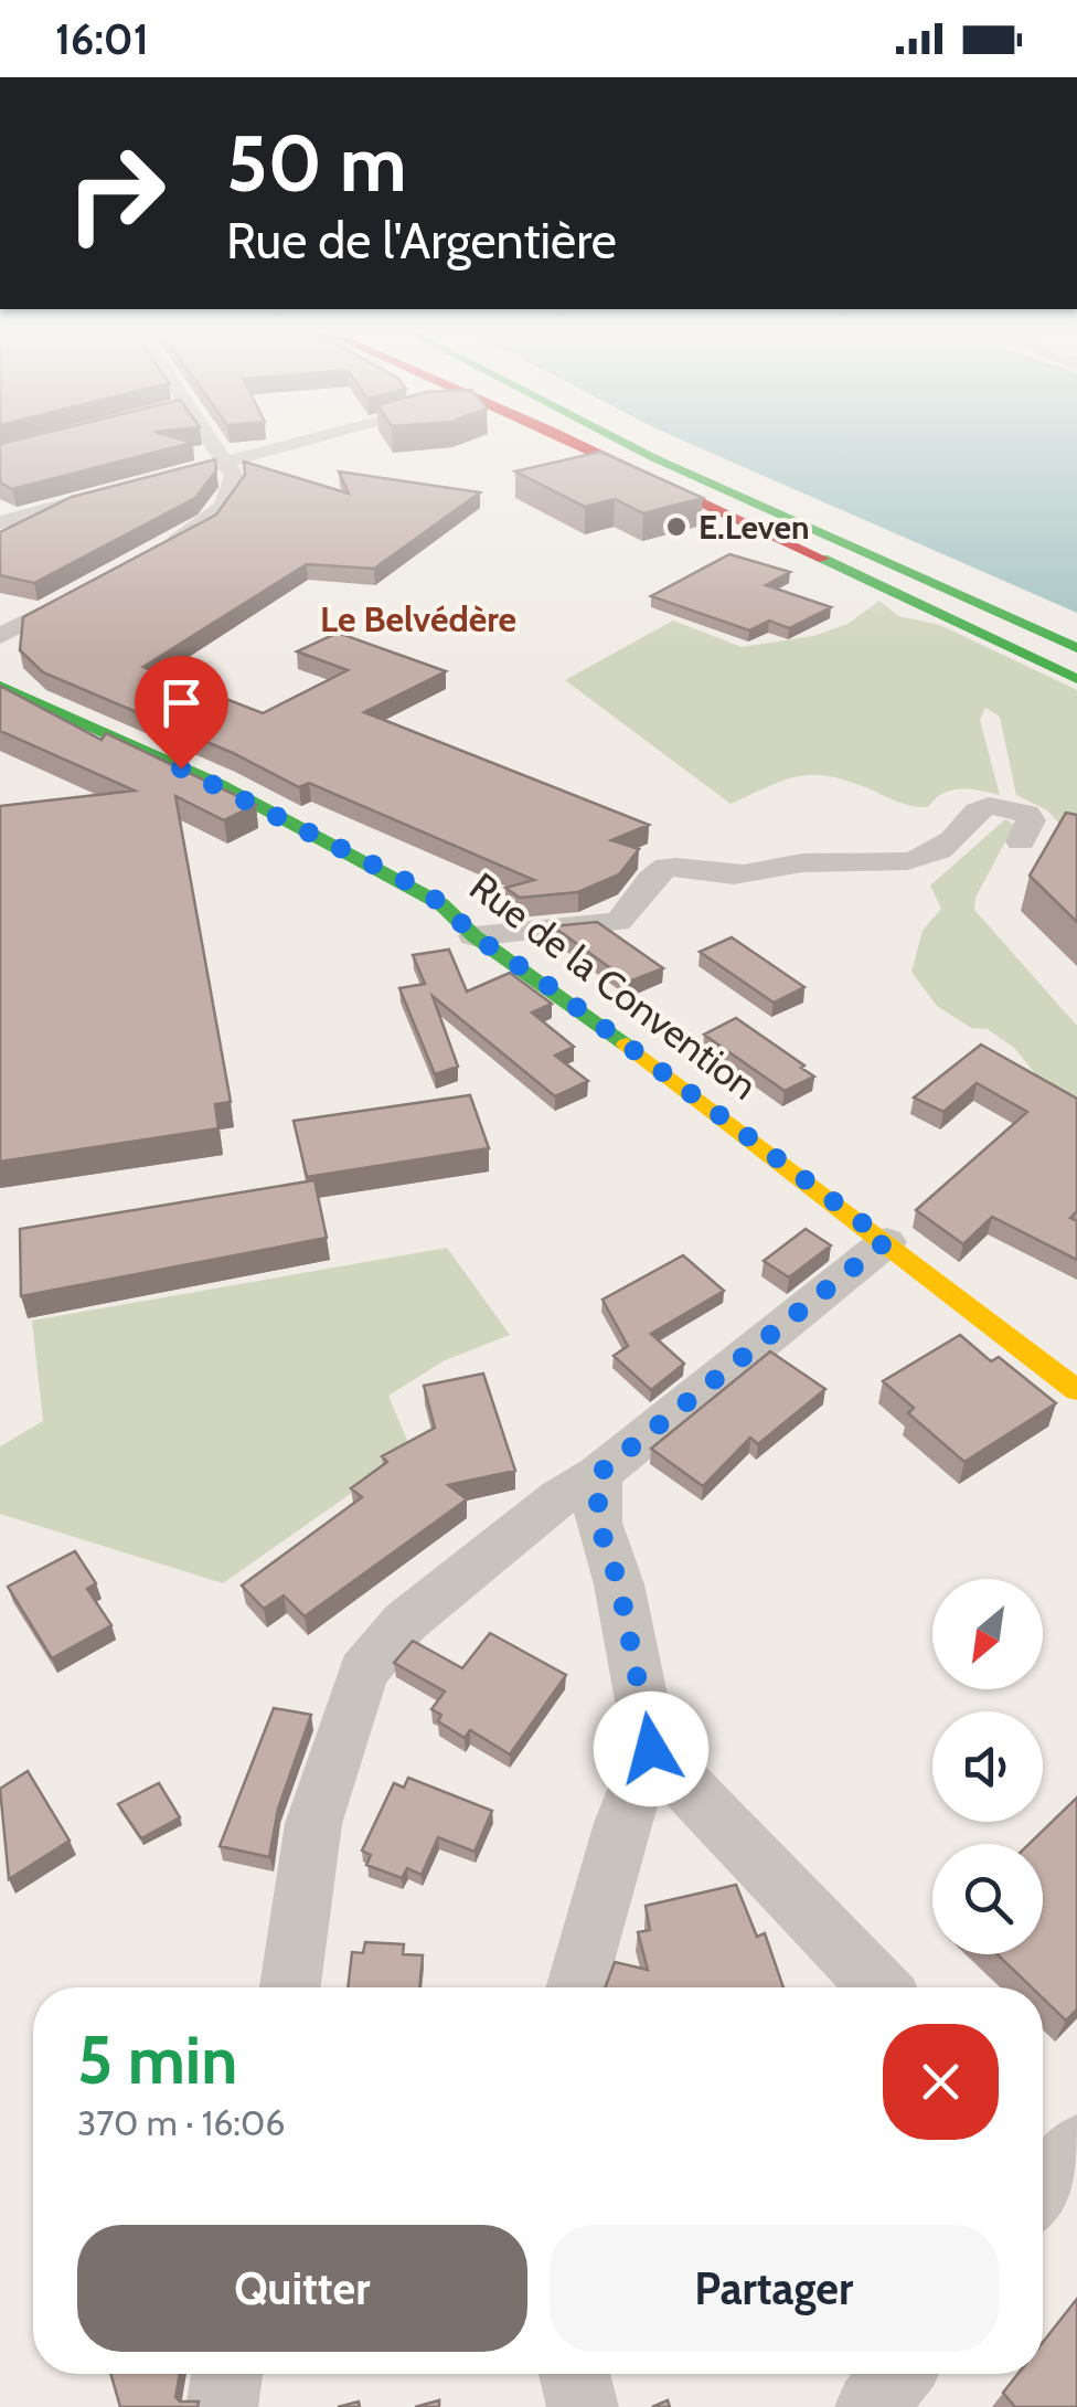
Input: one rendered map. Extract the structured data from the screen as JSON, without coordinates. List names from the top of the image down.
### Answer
{
  "streets": {
    "main road": ["Rue de la Convention"]
  },
  "districts": ["Le Belvédère"],
  "places": ["E.Leven"],
  "north": "bottom left",
  "page": {
    "status": "16:01",
    "turn": ["50 m", "Rue de l'Argentière"],
    "heading": ["5 min", "370 m · 16:06"],
    "buttons": ["Quitter", "Partager"]
  }
}
